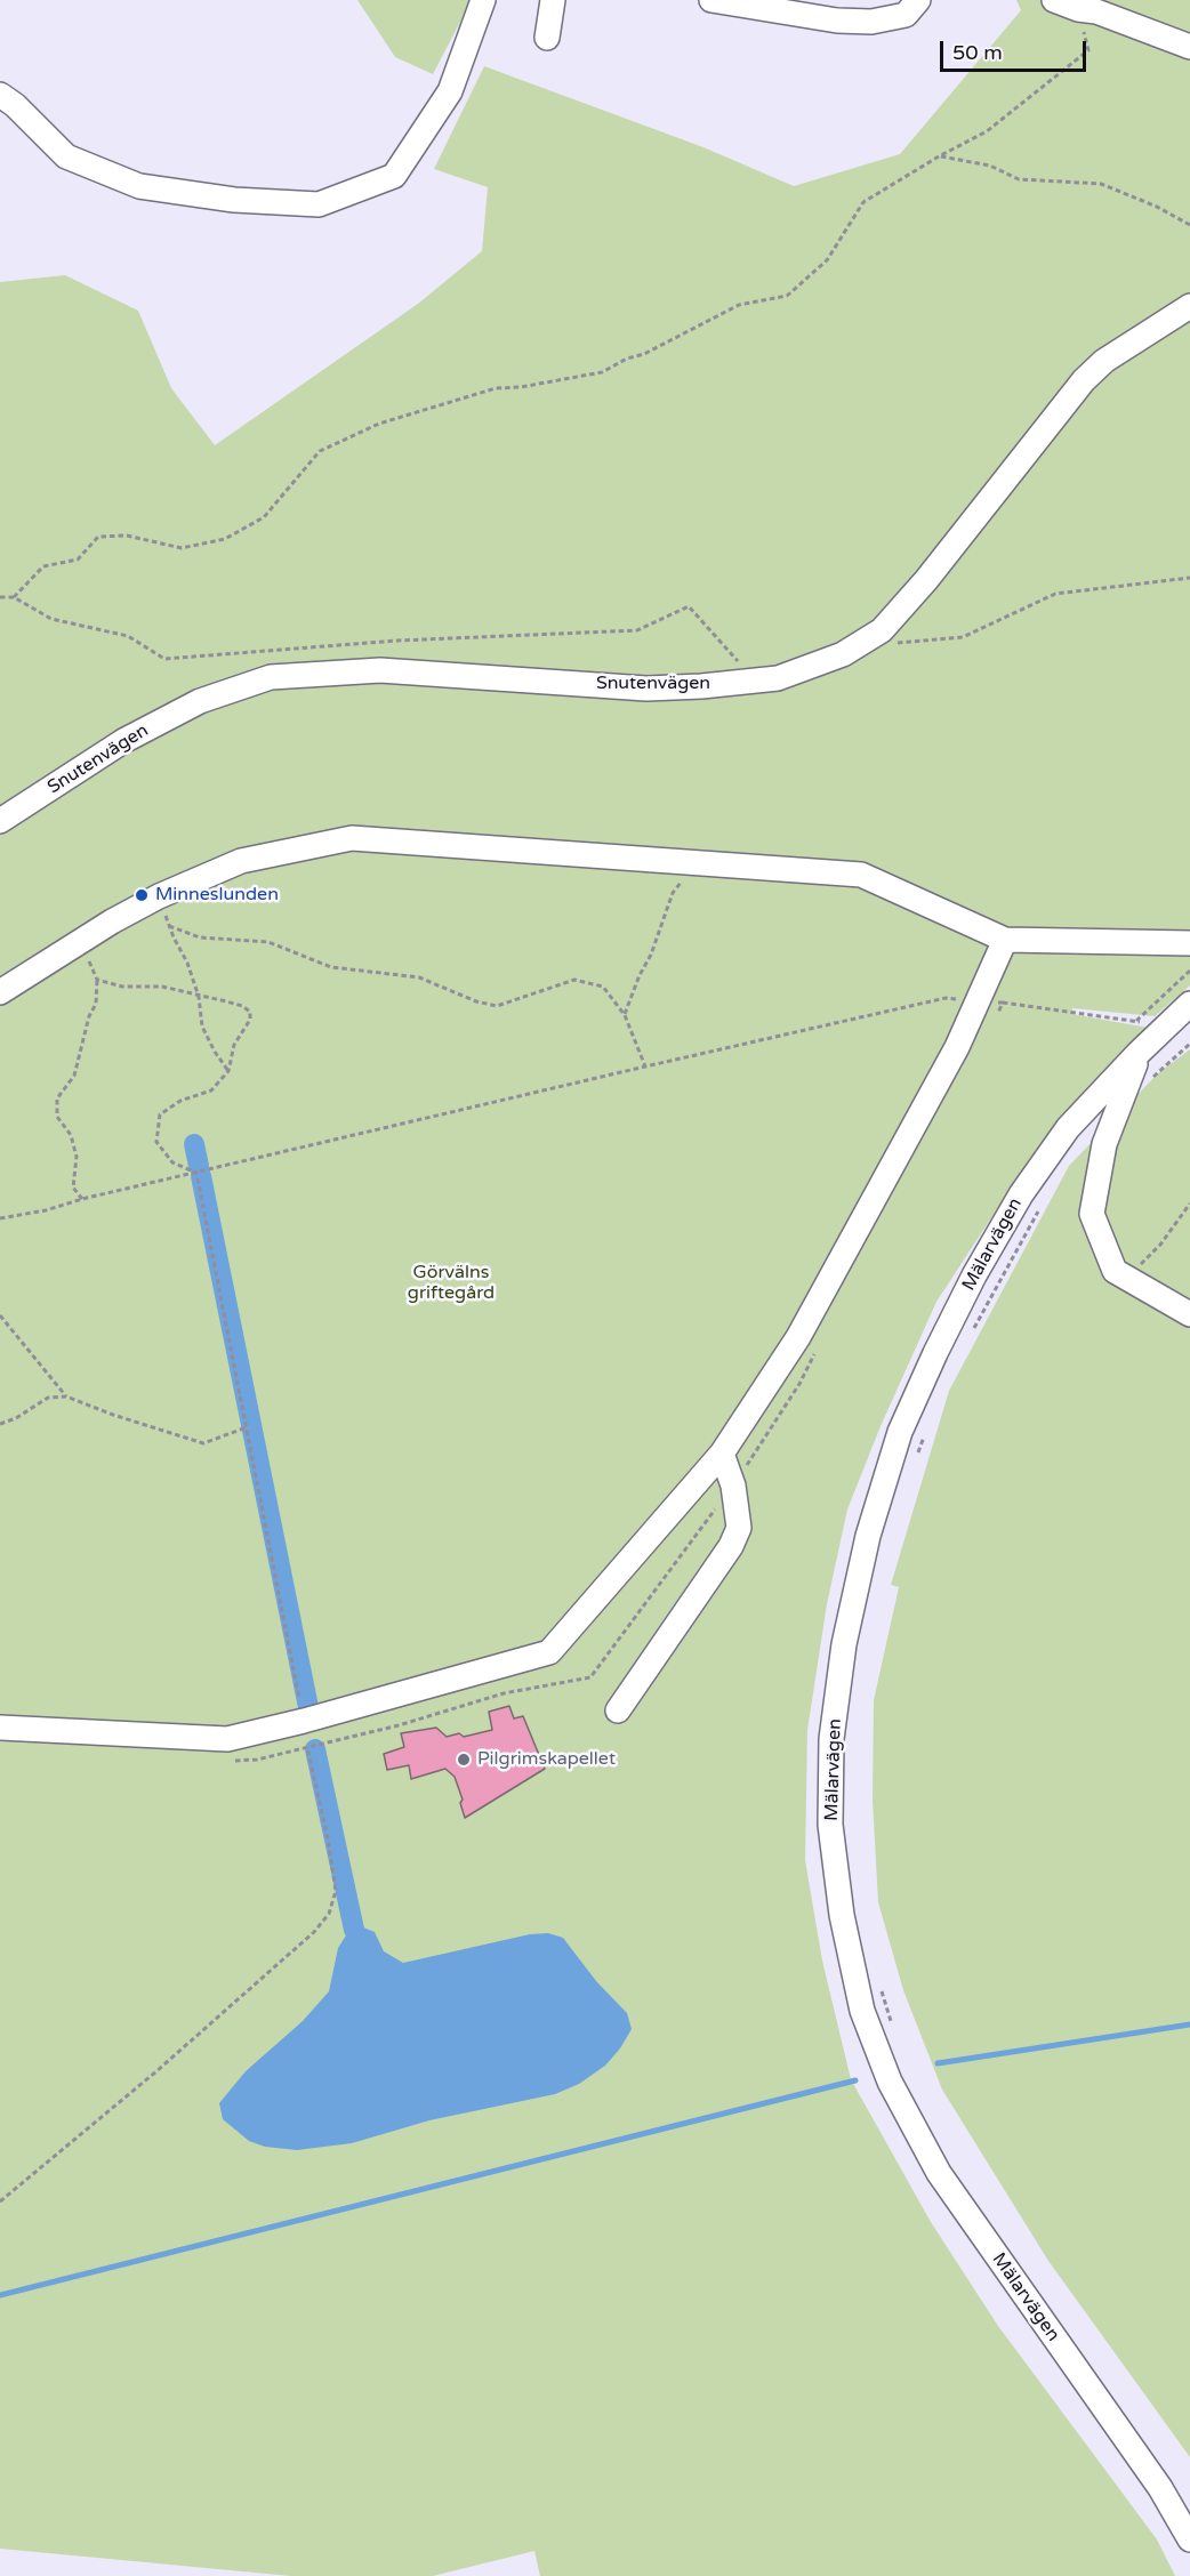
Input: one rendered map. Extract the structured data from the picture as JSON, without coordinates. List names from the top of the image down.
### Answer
{
  "streets": {
    "street": ["Snutenvägen", "Mälarvägen"]
  },
  "parks": ["Görvälns griftegård"],
  "places": ["Minneslunden", "Pilgrimskapellet"],
  "scale_bar": "50 m"
}
